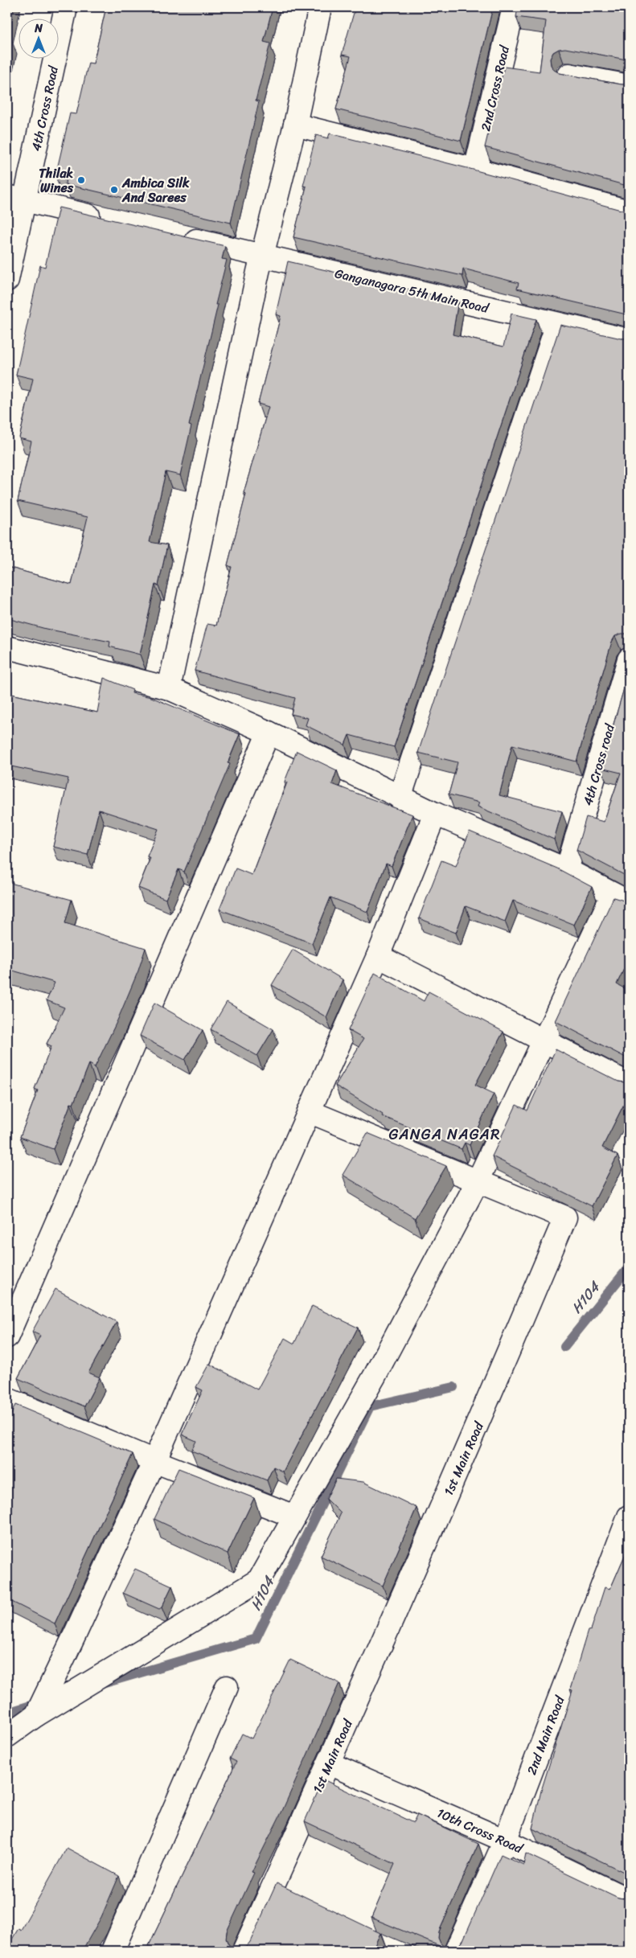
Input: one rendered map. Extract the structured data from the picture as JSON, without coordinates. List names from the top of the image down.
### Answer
{
  "streets": {
    "street": [
      "2nd Cross Road",
      "4th Cross Road",
      "Ganganagara 5th Main Road",
      "4th Cross road",
      "1st Main Road",
      "2nd Main Road",
      "10th Cross Road"
    ]
  },
  "crossings": [
    ["1st Main Road", "10th Cross Road"],
    ["2nd Main Road", "10th Cross Road"]
  ],
  "districts": ["GANGA NAGAR"],
  "water": ["H104"],
  "places": ["Thilak Wines", "Ambica Silk And Sarees"],
  "north": "top"
}
